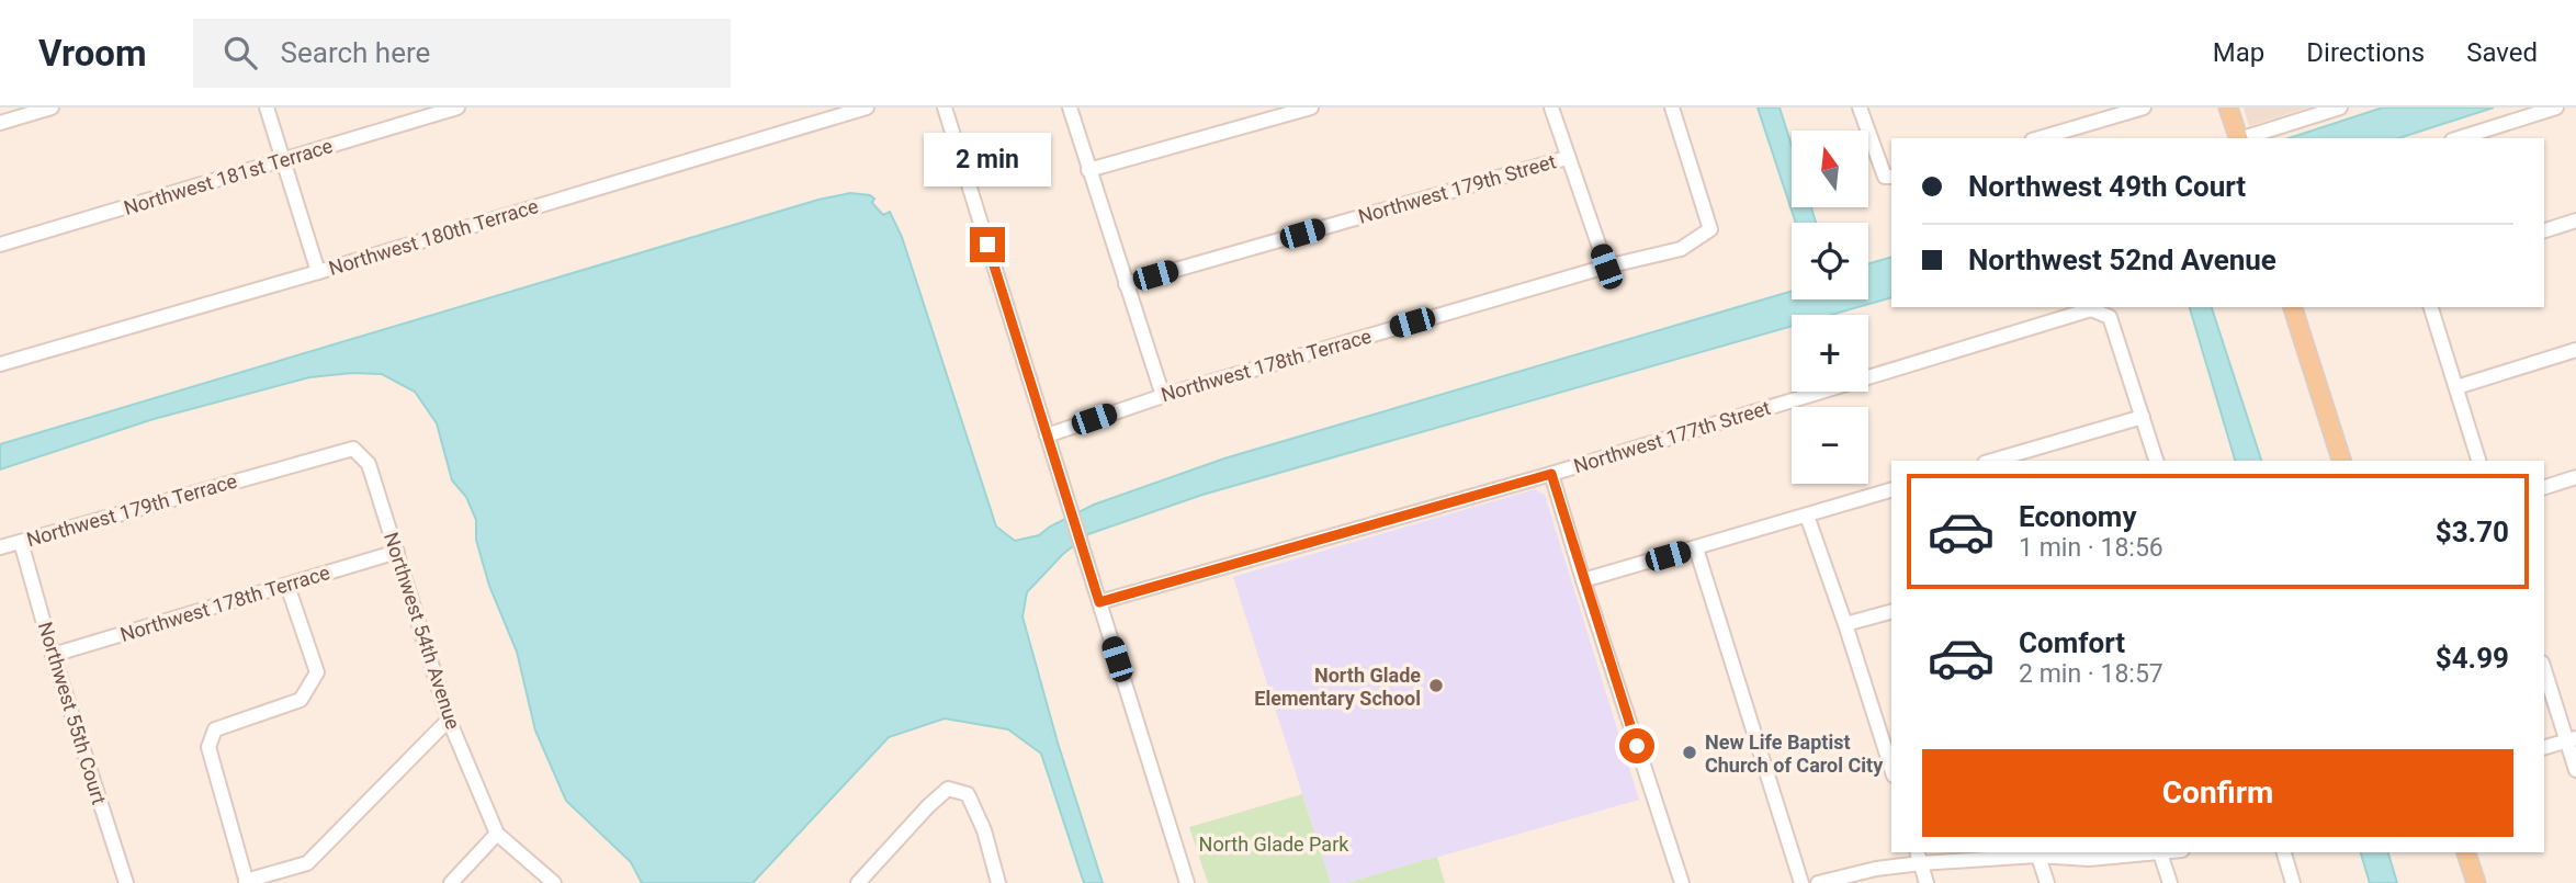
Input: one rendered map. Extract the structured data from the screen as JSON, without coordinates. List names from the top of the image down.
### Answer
{
  "streets": {
    "street": [
      "Northwest 181st Terrace",
      "Northwest 179th Street",
      "Northwest 180th Terrace",
      "Northwest 178th Terrace",
      "Northwest 177th Street",
      "Northwest 179th Terrace",
      "Northwest 54th Avenue",
      "Northwest 55th Court"
    ]
  },
  "crossings": [
    ["Northwest 178th Terrace", "Northwest 54th Avenue"],
    ["Northwest 178th Terrace", "Northwest 55th Court"],
    ["Northwest 179th Terrace", "Northwest 54th Avenue"],
    ["Northwest 179th Terrace", "Northwest 55th Court"]
  ],
  "parks": ["North Glade Park"],
  "places": ["North Glade Elementary School", "New Life Baptist Church of Carol City"],
  "north": "top",
  "page": {
    "header": "Vroom",
    "search": "Search here",
    "nav": ["Map", "Directions", "Saved"],
    "map_buttons": ["+", "−"],
    "bubble": "2 min",
    "banner": ["Northwest 49th Court", "Northwest 52nd Avenue"],
    "list": [
      {
        "name": "Economy",
        "note": "1 min · 18:56",
        "value": "$3.70"
      },
      {
        "name": "Comfort",
        "note": "2 min · 18:57",
        "value": "$4.99"
      }
    ],
    "buttons": "Confirm"
  }
}
